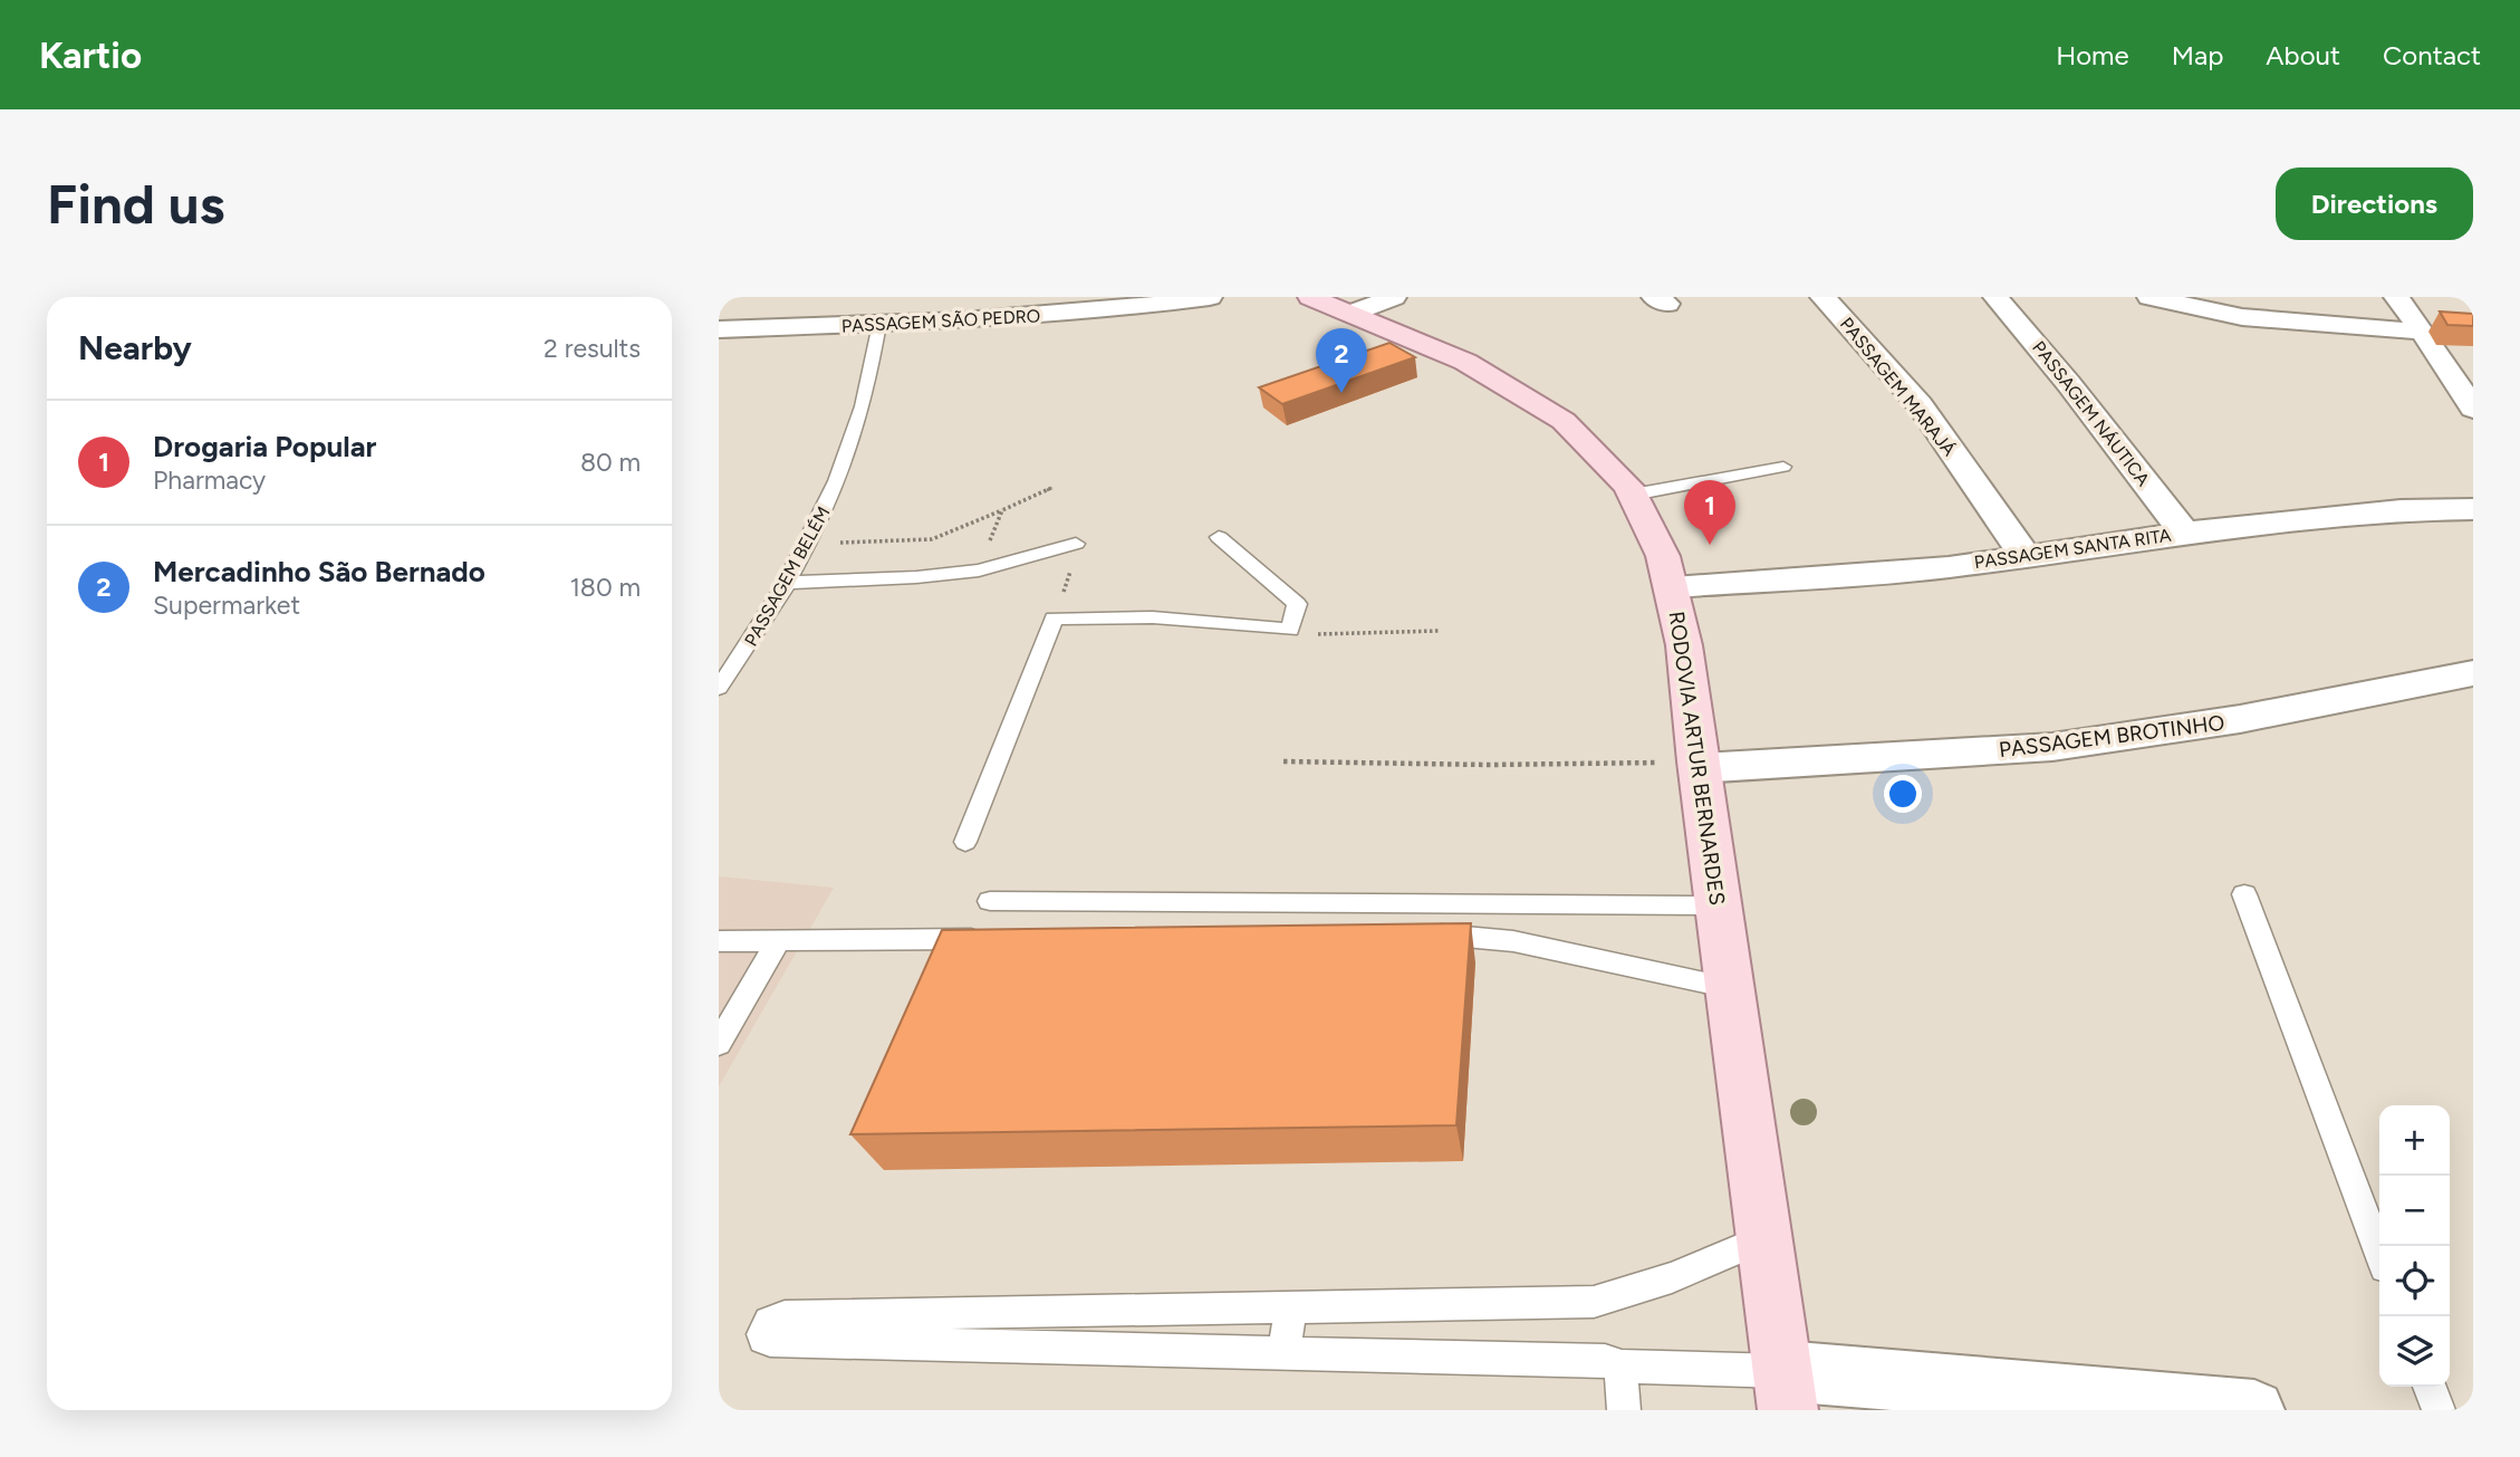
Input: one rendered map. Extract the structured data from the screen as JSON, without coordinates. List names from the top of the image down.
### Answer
{
  "streets": {
    "main road": ["RODOVIA ARTUR BERNARDES"],
    "street": [
      "PASSAGEM SÃO PEDRO",
      "PASSAGEM MARAJÁ",
      "PASSAGEM NÁUTICA",
      "PASSAGEM SANTA RITA",
      "PASSAGEM BROTINHO"
    ],
    "lane": ["PASSAGEM BELÉM"]
  },
  "crossings": [
    ["PASSAGEM SÃO PEDRO", "PASSAGEM BELÉM"],
    ["PASSAGEM MARAJÁ", "PASSAGEM SANTA RITA"],
    ["PASSAGEM NÁUTICA", "PASSAGEM SANTA RITA"],
    ["PASSAGEM SANTA RITA", "RODOVIA ARTUR BERNARDES"],
    ["PASSAGEM BROTINHO", "RODOVIA ARTUR BERNARDES"]
  ],
  "page": {
    "header": "Kartio",
    "nav": [
      "Home",
      "Map",
      "About",
      "Contact"
    ],
    "buttons": "Directions",
    "title": "Find us",
    "heading": ["Nearby", "2 results"],
    "pins": ["2", "1"],
    "list": [
      {
        "mark": "1",
        "name": "Drogaria Popular",
        "note": "Pharmacy",
        "value": "80 m"
      },
      {
        "mark": "2",
        "name": "Mercadinho São Bernado",
        "note": "Supermarket",
        "value": "180 m"
      }
    ],
    "map_buttons": ["+", "−"]
  }
}
